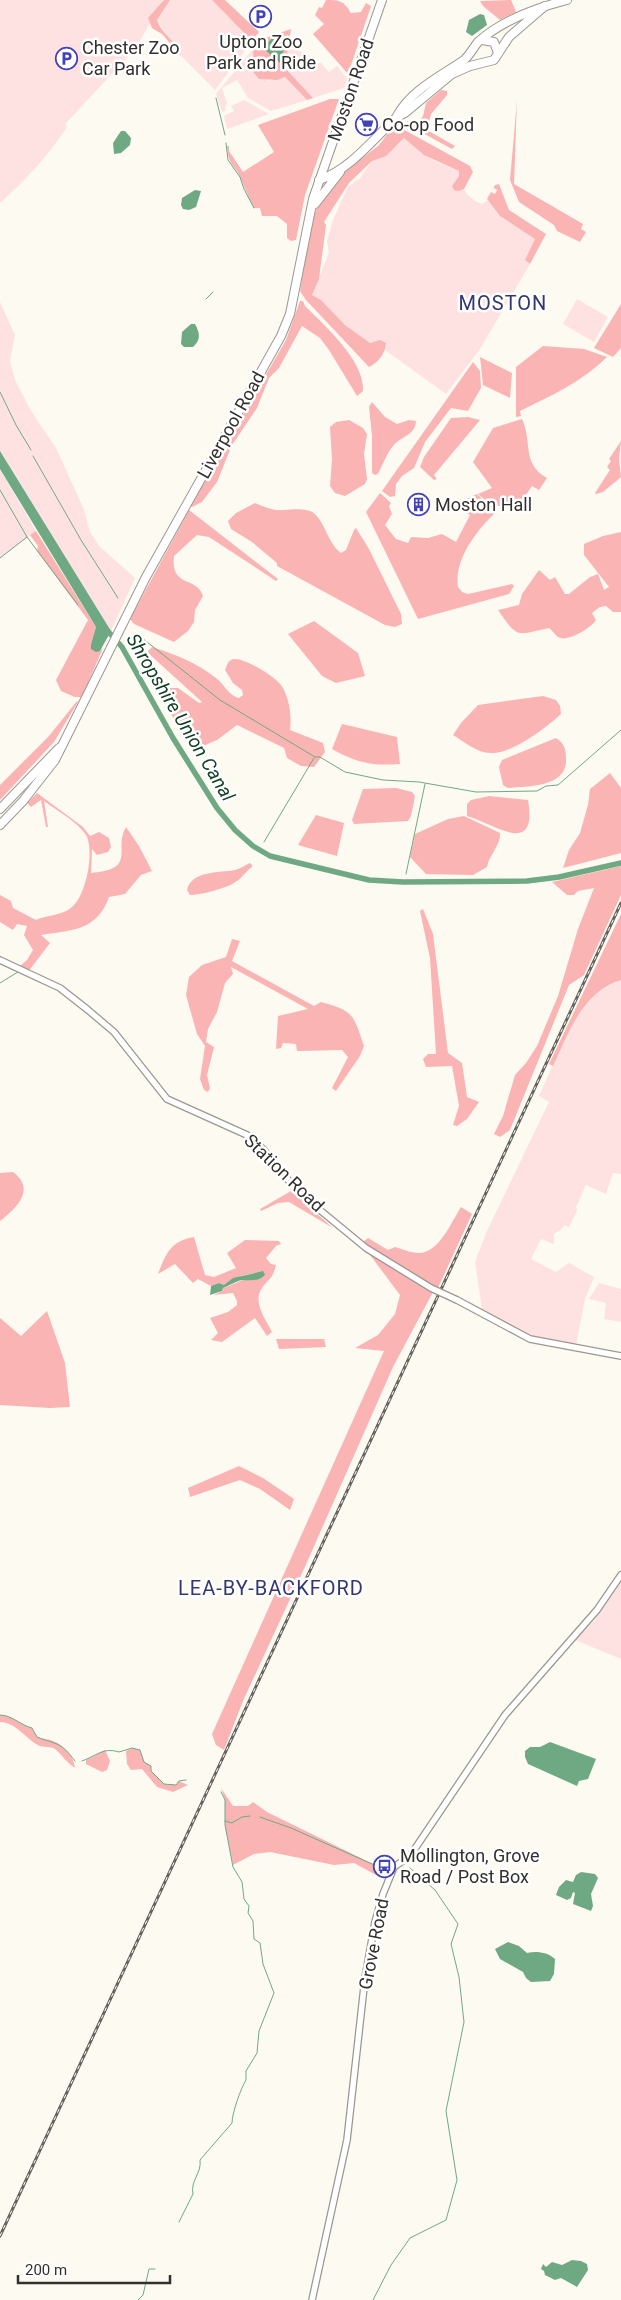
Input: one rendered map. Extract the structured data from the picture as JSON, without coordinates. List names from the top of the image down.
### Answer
{
  "streets": {
    "highway": ["Moston Road", "Liverpool Road"],
    "street": ["Station Road", "Grove Road"]
  },
  "crossings": [
    ["Moston Road", "Liverpool Road"]
  ],
  "districts": ["MOSTON", "LEA-BY-BACKFORD"],
  "water": ["Shropshire Union Canal"],
  "places": {
    "parking": ["Upton Zoo Park and Ride", "Chester Zoo Car Park"],
    "supermarket": ["Co-op Food"],
    "building": ["Moston Hall"],
    "bus stop": ["Mollington, Grove Road / Post Box"]
  },
  "scale_bar": "200 m"
}
